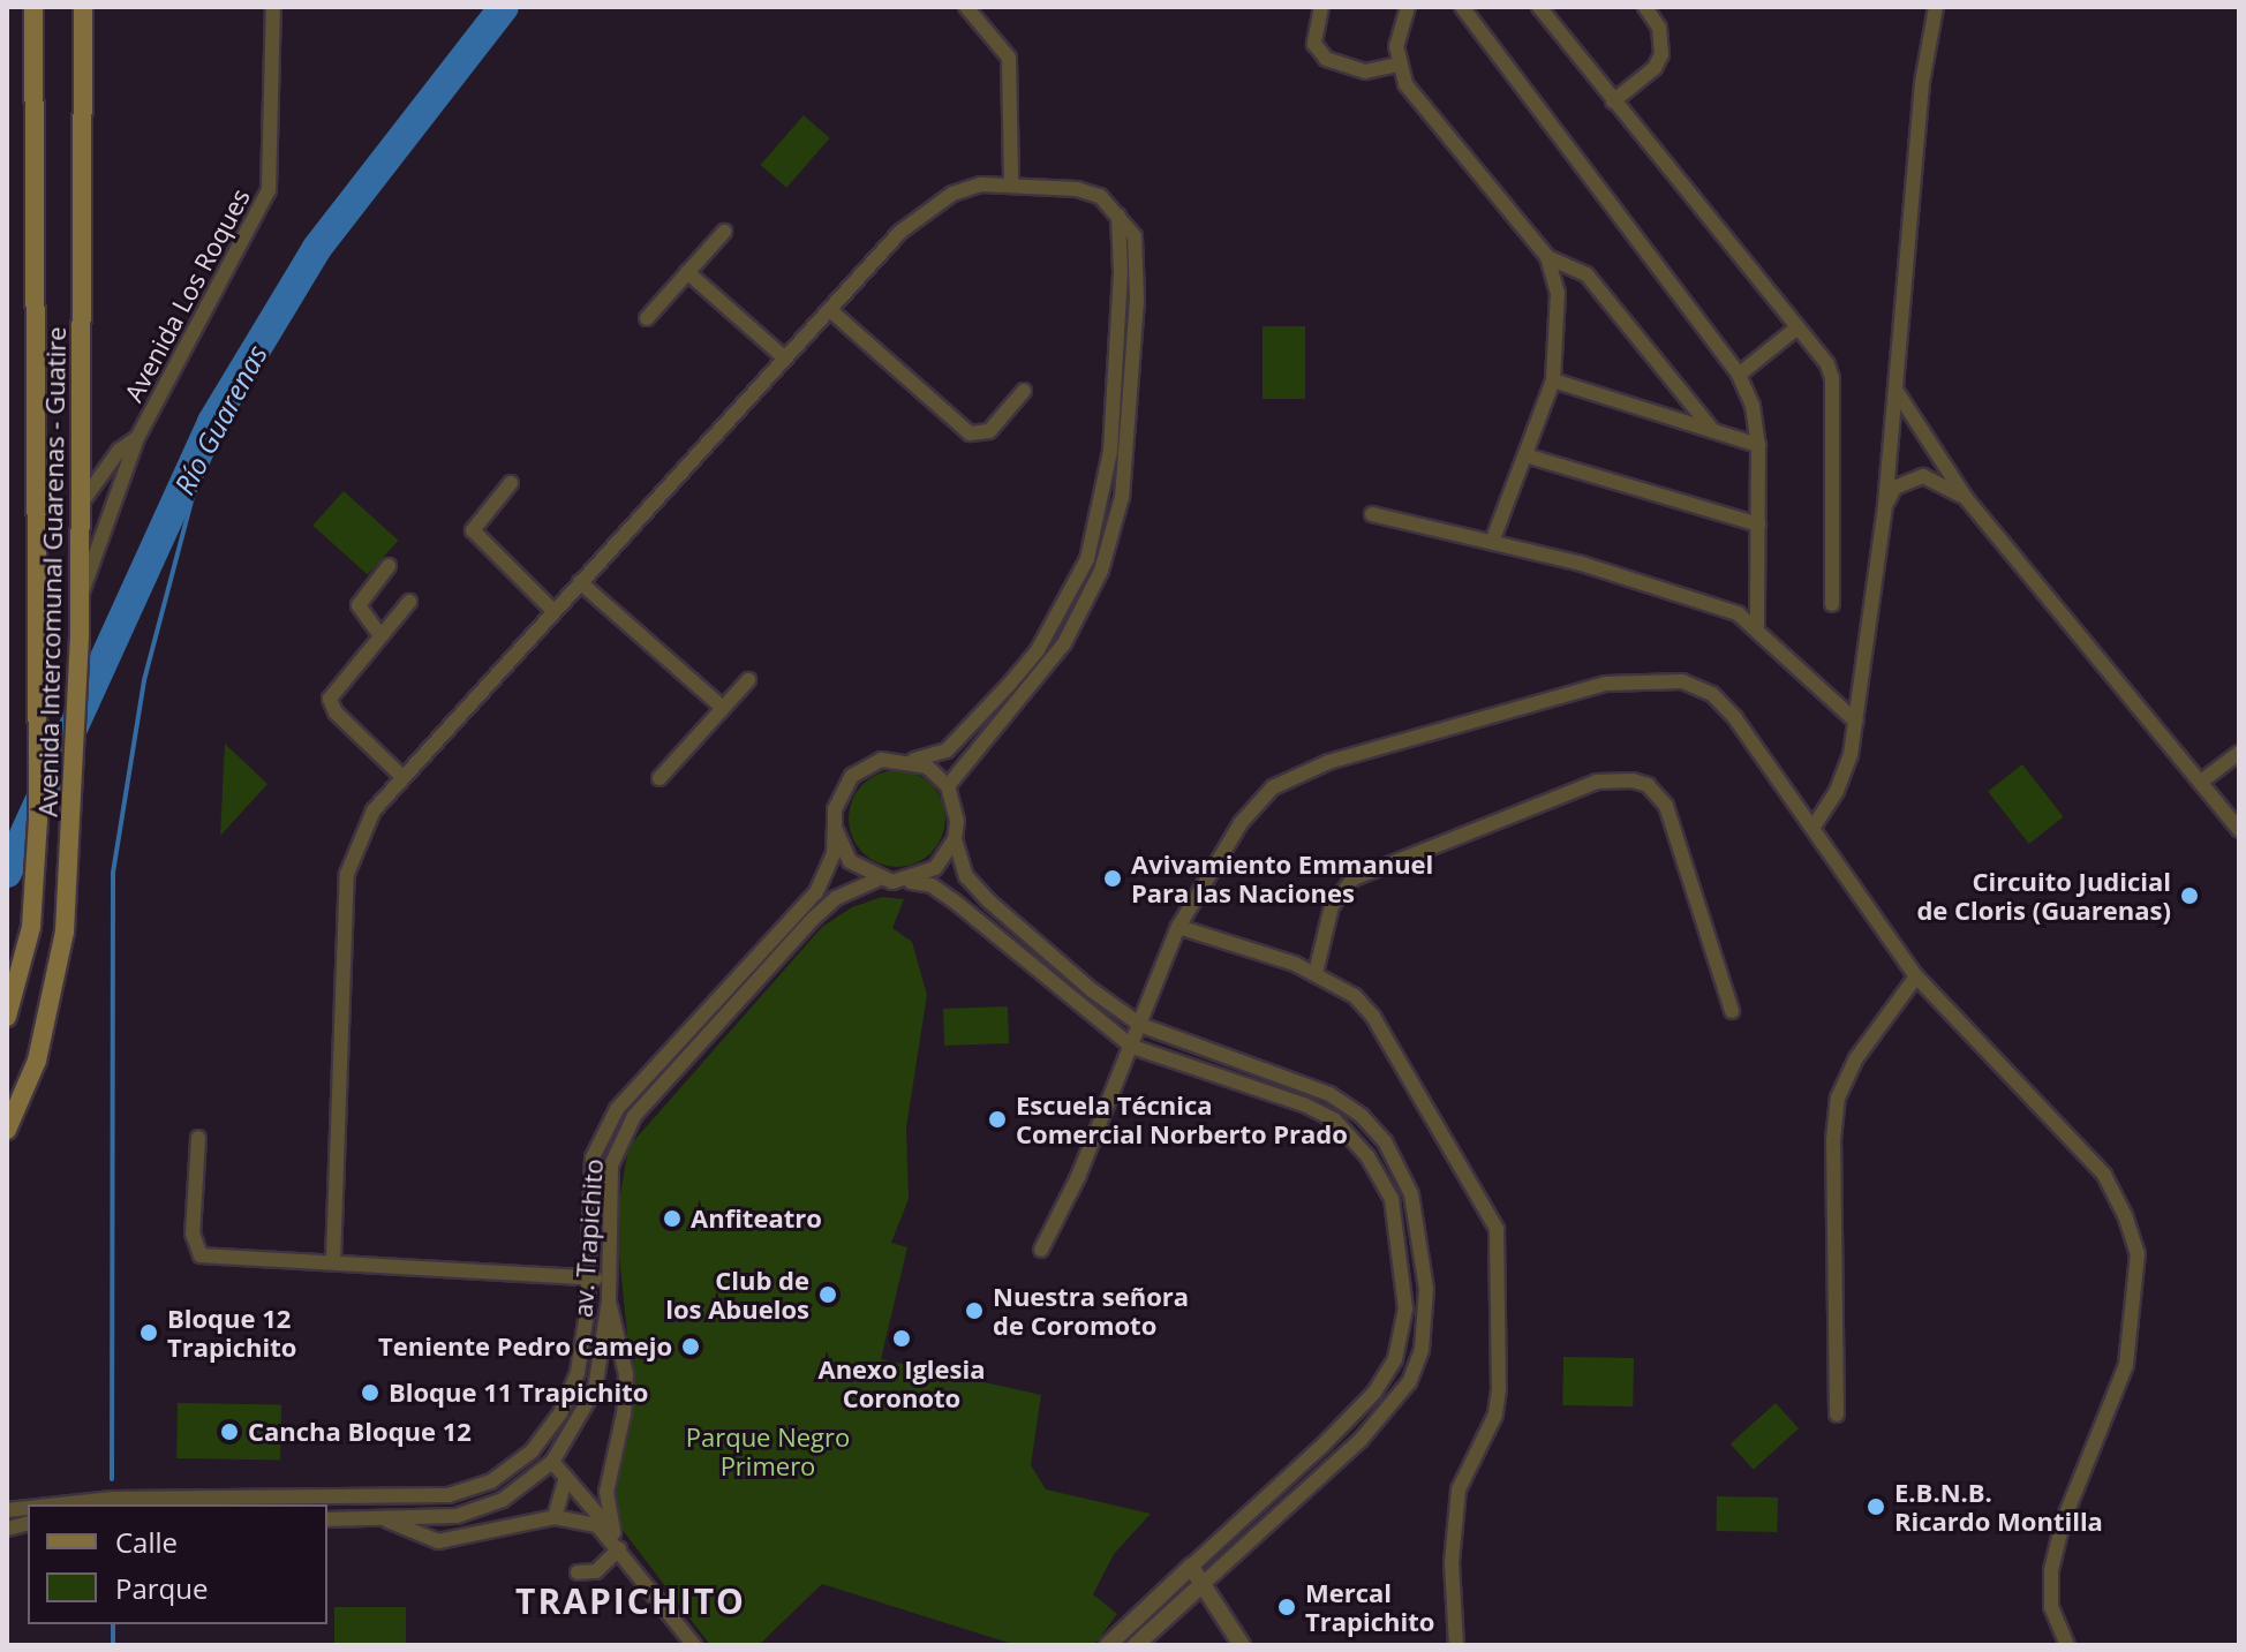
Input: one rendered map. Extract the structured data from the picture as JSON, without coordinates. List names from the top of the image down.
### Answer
{
  "streets": {
    "main road": ["Avenida Intercomunal Guarenas - Guatire"],
    "street": ["Avenida Los Roques", "av. Trapichito"]
  },
  "crossings": [
    ["Avenida Los Roques", "Avenida Intercomunal Guarenas - Guatire"]
  ],
  "districts": ["TRAPICHITO"],
  "water": ["Río Guarenas"],
  "parks": ["Parque Negro Primero"],
  "places": [
    "Avivamiento Emmanuel Para las Naciones",
    "Circuito Judicial de Cloris (Guarenas)",
    "Escuela Técnica Comercial Norberto Prado",
    "Anfiteatro",
    "Club de los Abuelos",
    "Nuestra señora de Coromoto",
    "Bloque 12 Trapichito",
    "Anexo Iglesia Coronoto",
    "Teniente Pedro Camejo",
    "Bloque 11 Trapichito",
    "Cancha Bloque 12",
    "E.B.N.B. Ricardo Montilla",
    "Mercal Trapichito"
  ],
  "legend": ["Calle", "Parque"]
}
